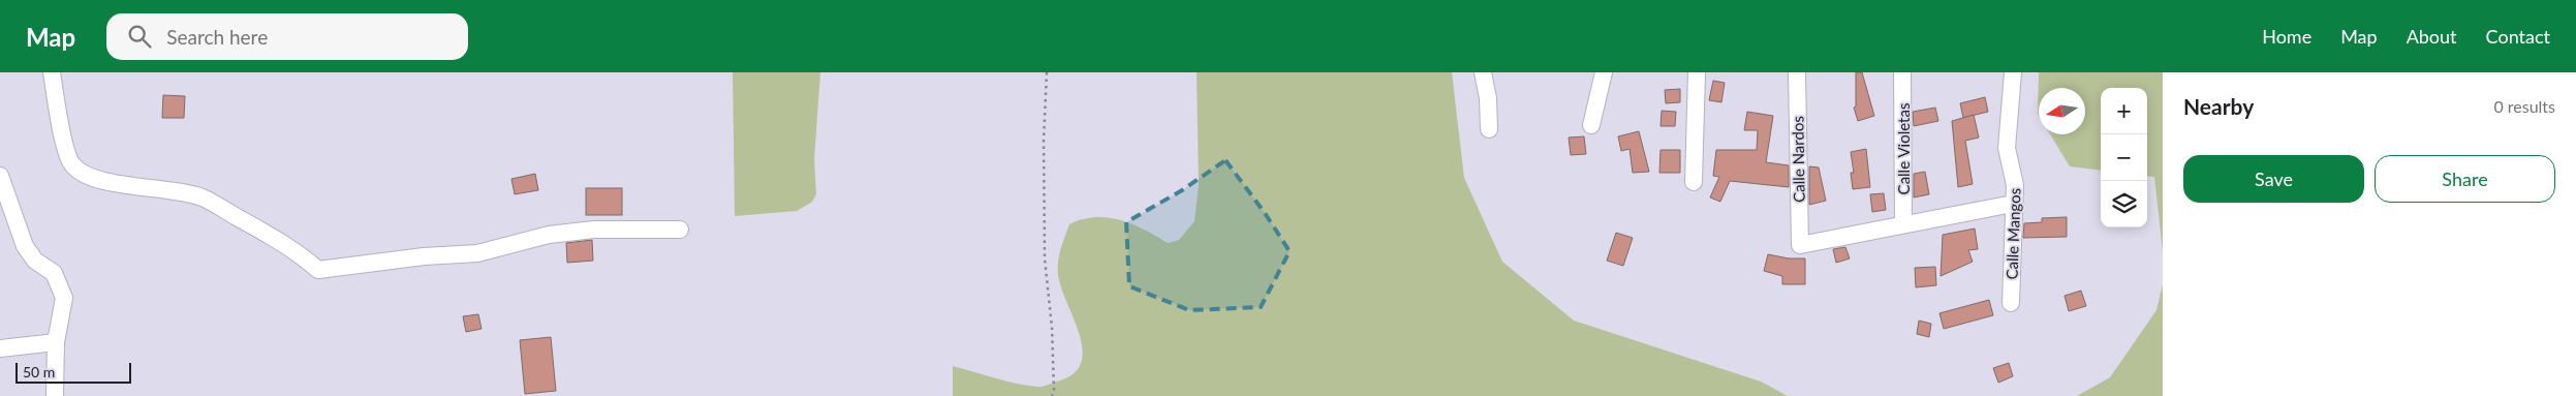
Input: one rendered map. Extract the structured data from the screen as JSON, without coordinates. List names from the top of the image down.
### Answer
{
  "streets": {
    "street": ["Calle Violetas", "Calle Nardos", "Calle Mangos"]
  },
  "crossings": [
    ["Calle Violetas", "Calle Nardos"]
  ],
  "scale_bar": "50 m",
  "north": "left",
  "page": {
    "header": "Map",
    "search": "Search here",
    "nav": [
      "Home",
      "Map",
      "About",
      "Contact"
    ],
    "heading": ["Nearby", "0 results"],
    "map_buttons": ["+", "−"],
    "buttons": ["Save", "Share"],
    "scale": "50 m"
  }
}
